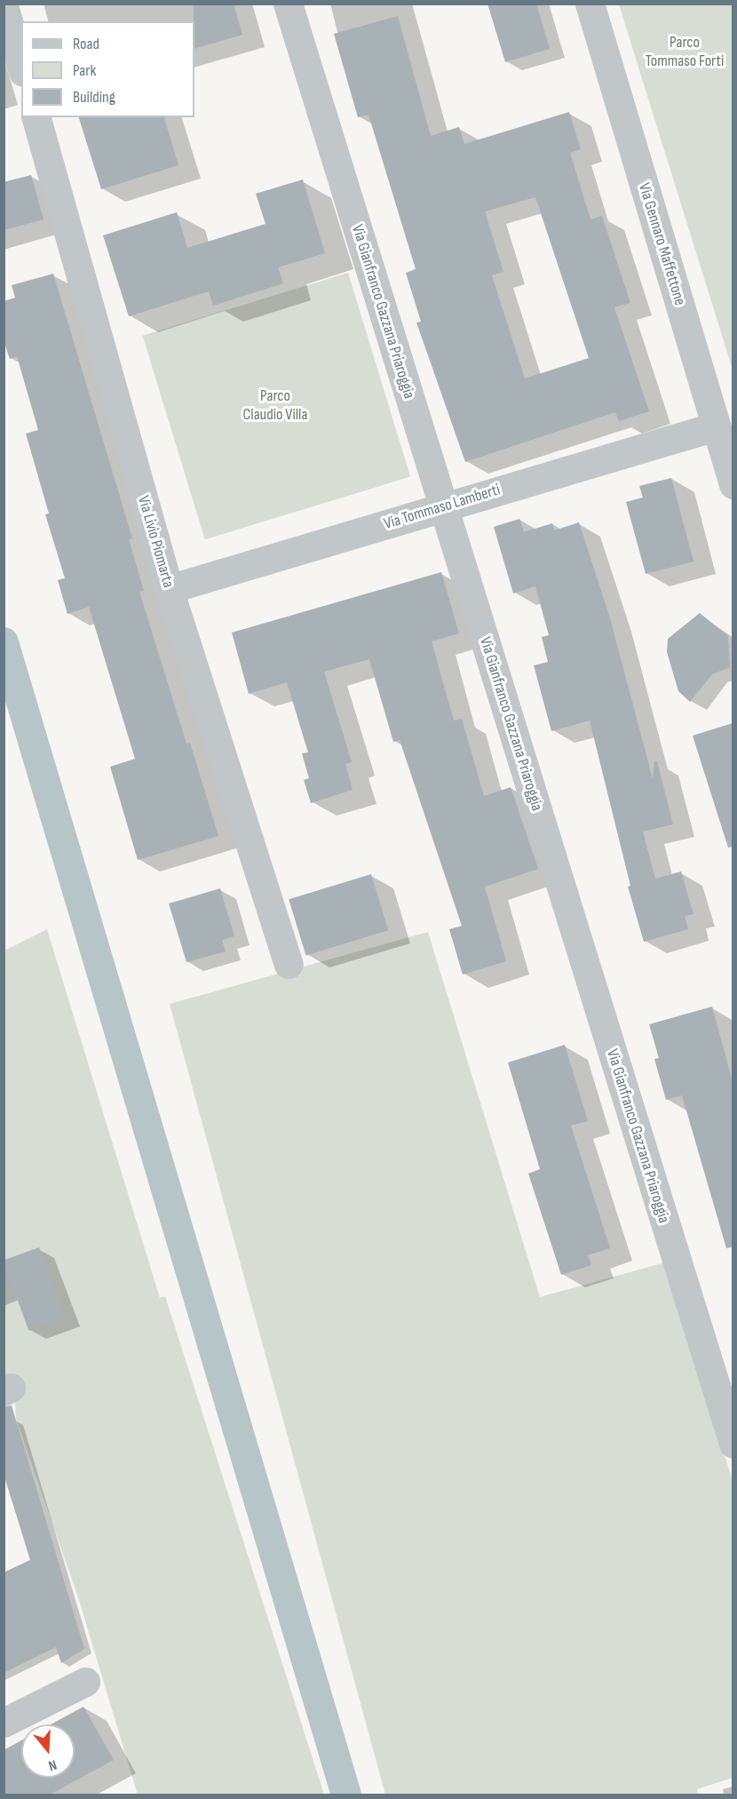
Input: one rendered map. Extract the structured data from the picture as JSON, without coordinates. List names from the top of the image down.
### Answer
{
  "streets": {
    "street": [
      "Via Gennaro Maffettone",
      "Via Gianfranco Gazzana Priaroggia",
      "Via Tommaso Lamberti",
      "Via Livio Piomarta"
    ]
  },
  "crossings": [
    ["Via Gennaro Maffettone", "Via Tommaso Lamberti"],
    ["Via Gianfranco Gazzana Priaroggia", "Via Tommaso Lamberti"],
    ["Via Tommaso Lamberti", "Via Livio Piomarta"]
  ],
  "parks": ["Parco Tommaso Forti", "Parco Claudio Villa"],
  "legend": ["Road", "Park", "Building"],
  "north": "bottom"
}
